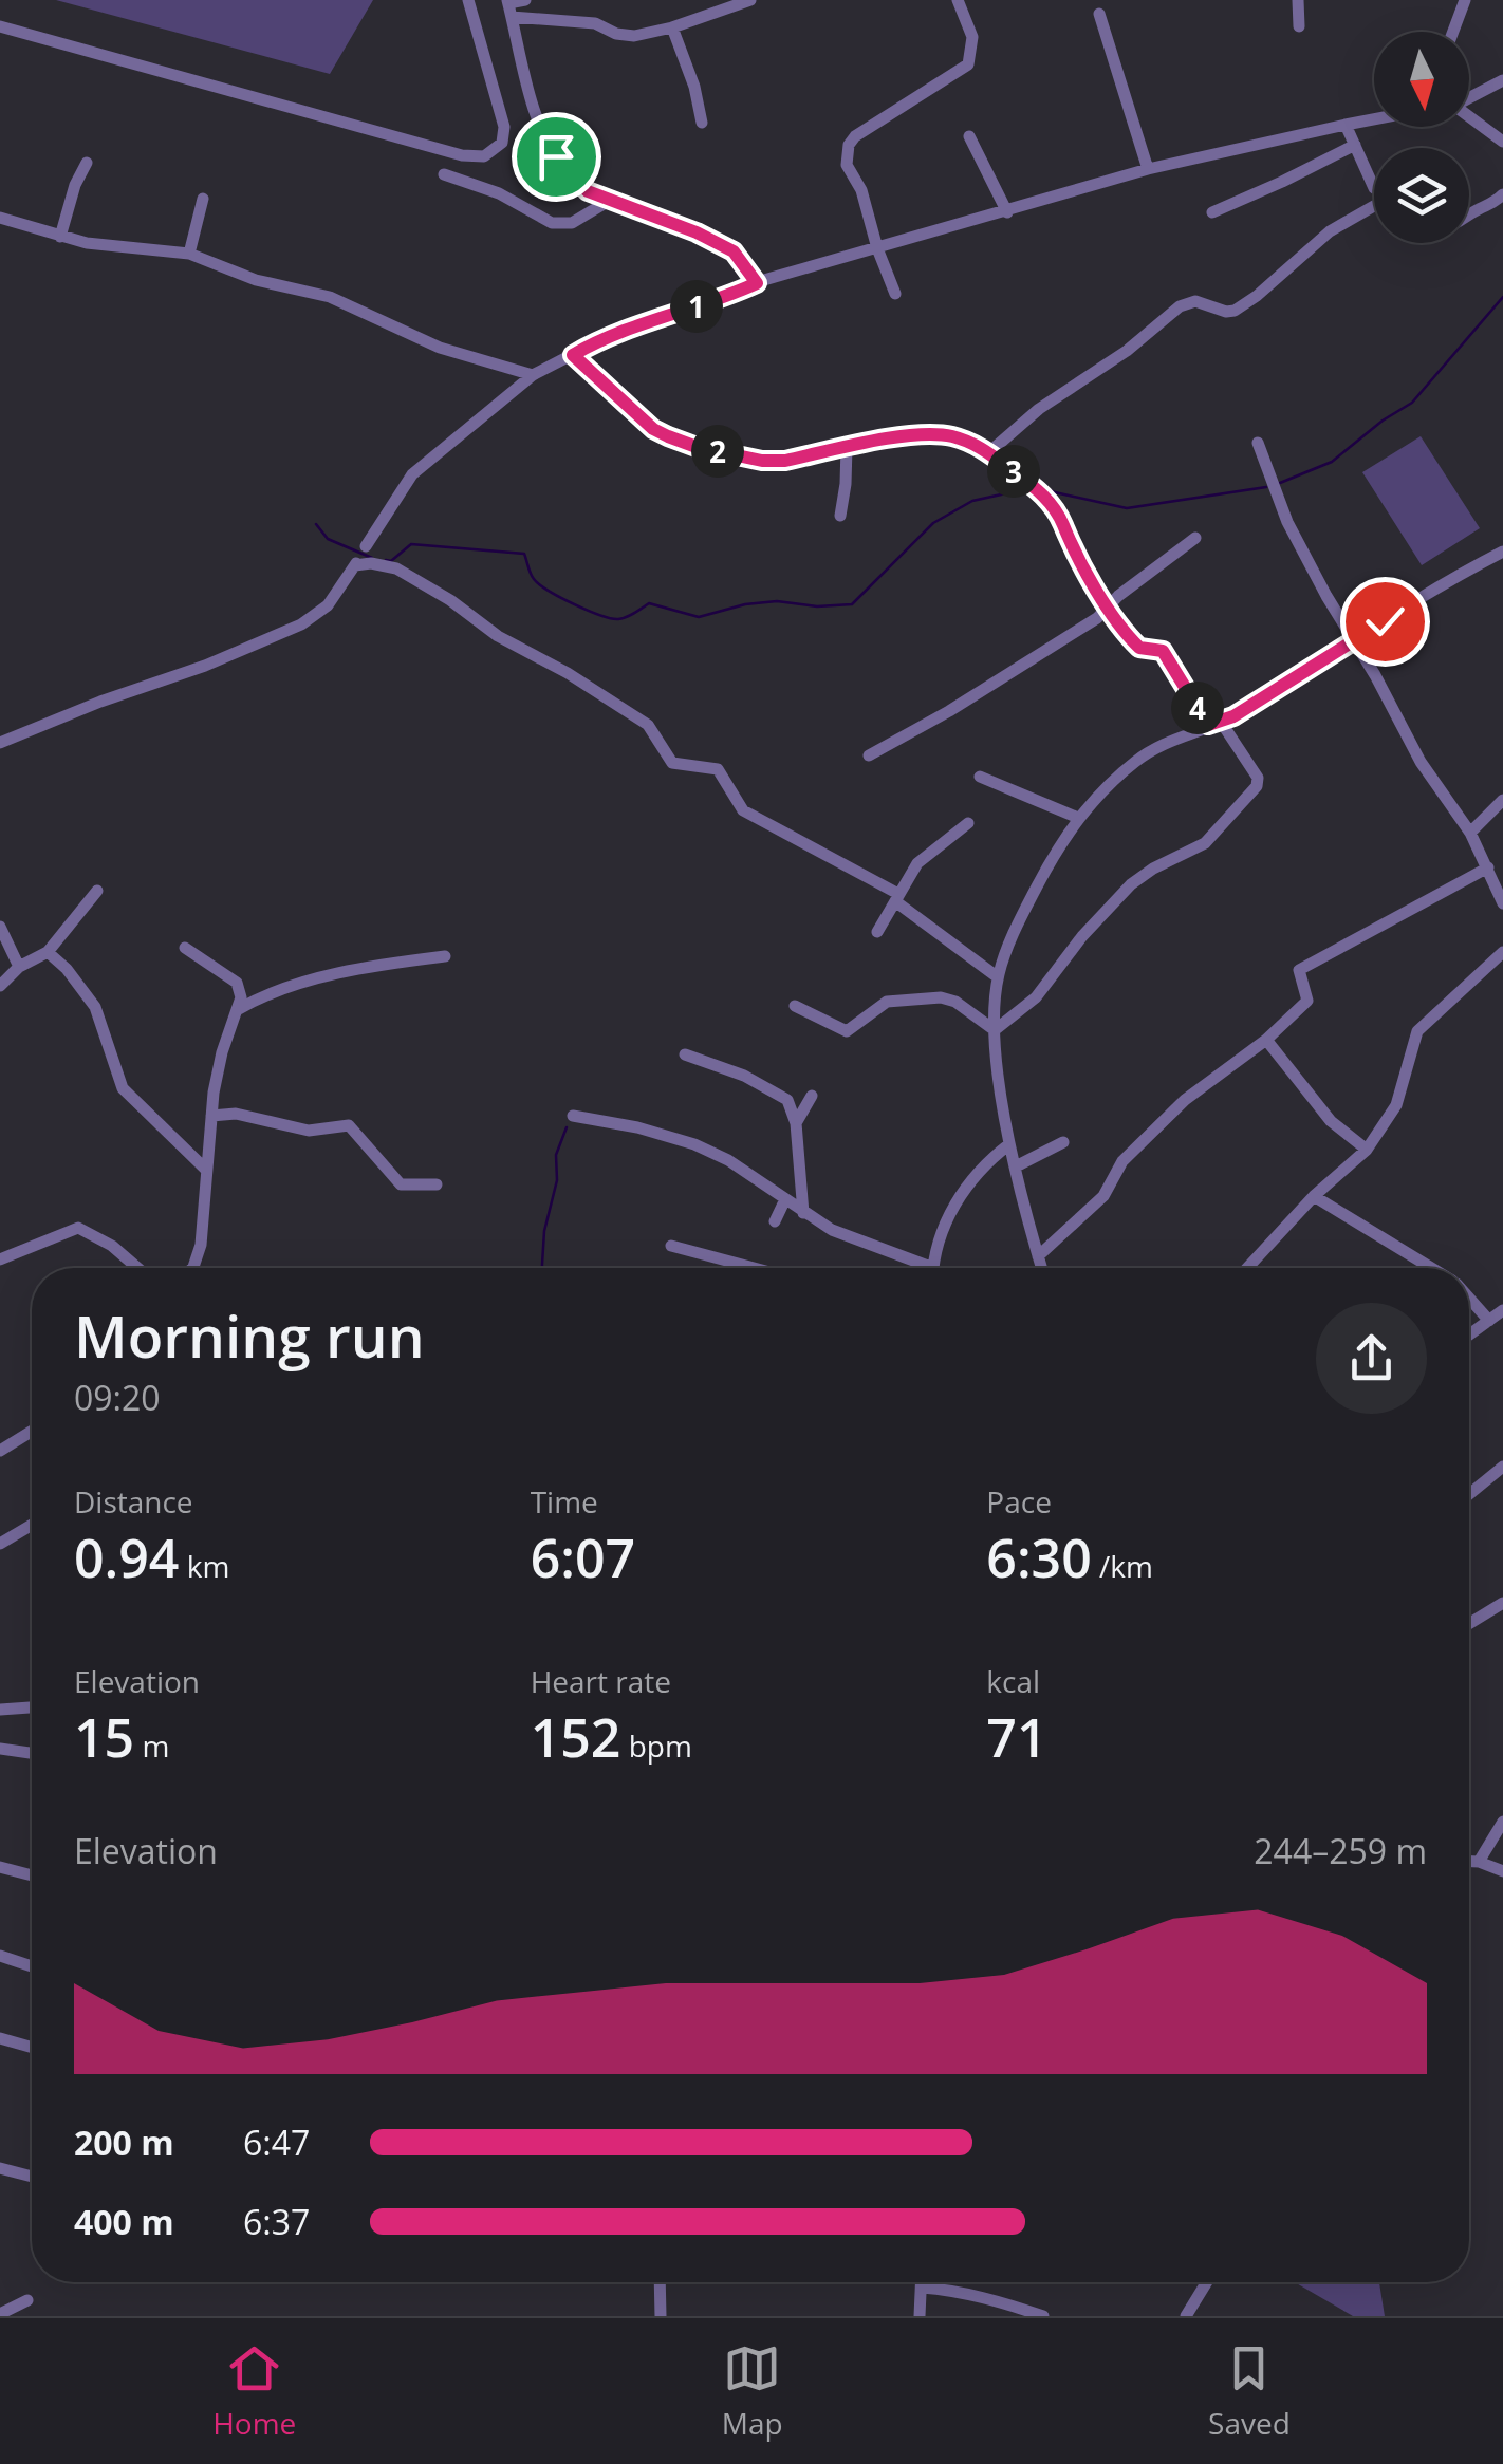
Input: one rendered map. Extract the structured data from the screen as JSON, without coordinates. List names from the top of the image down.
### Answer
{
  "north": "bottom",
  "page": {
    "pins": [
      "1",
      "2",
      "3",
      "4"
    ],
    "heading": ["Morning run", "09:20"],
    "stats": [
      ["Distance", "0.94 km"],
      ["Time", "6:07"],
      ["Pace", "6:30 /km"],
      ["Elevation", "15 m"],
      ["Heart rate", "152 bpm"],
      ["kcal", "71"]
    ],
    "chart": ["Elevation", "244–259 m"],
    "list": [
      {
        "name": "200 m",
        "note": "6:47"
      },
      {
        "name": "400 m",
        "note": "6:37"
      }
    ],
    "tabs": ["Home", "Map", "Saved"]
  }
}
